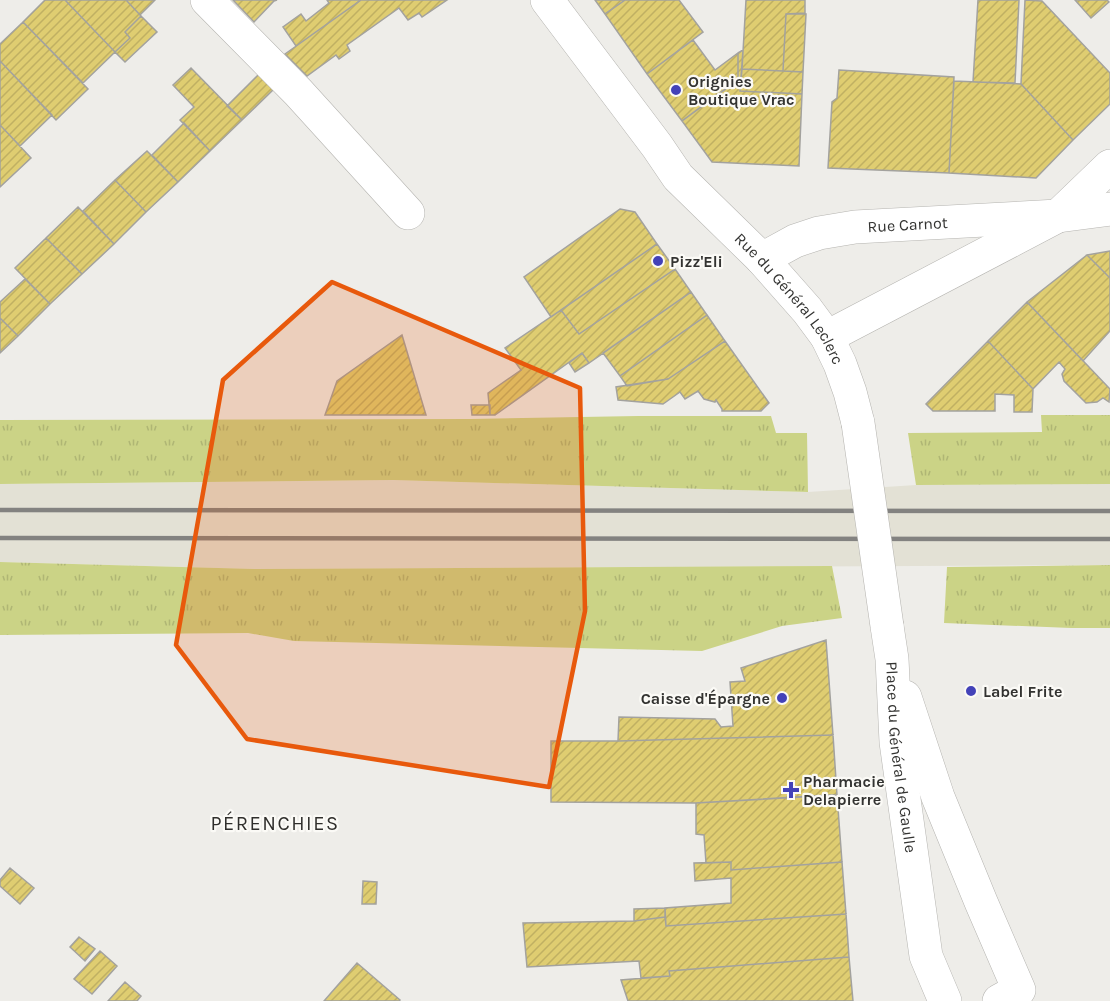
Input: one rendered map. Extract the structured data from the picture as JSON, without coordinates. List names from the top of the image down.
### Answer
{
  "streets": {
    "main road": ["Rue Carnot", "Rue du Général Leclerc", "Place du Général de Gaulle"]
  },
  "crossings": [
    ["Rue Carnot", "Rue du Général Leclerc"],
    ["Rue du Général Leclerc", "Place du Général de Gaulle"]
  ],
  "districts": ["PÉRENCHIES"],
  "places": {
    "other": [
      "Orignies Boutique Vrac",
      "Pizz'Eli",
      "Label Frite",
      "Caisse d'Épargne"
    ],
    "health": ["Pharmacie Delapierre"]
  }
}
